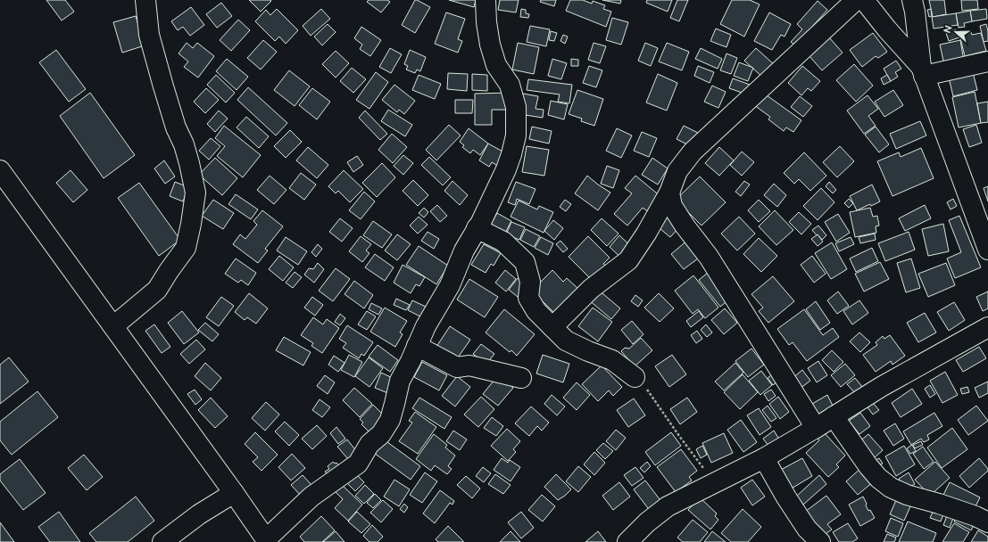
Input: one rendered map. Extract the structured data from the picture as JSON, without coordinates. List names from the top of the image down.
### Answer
{
  "north": "left"
}
